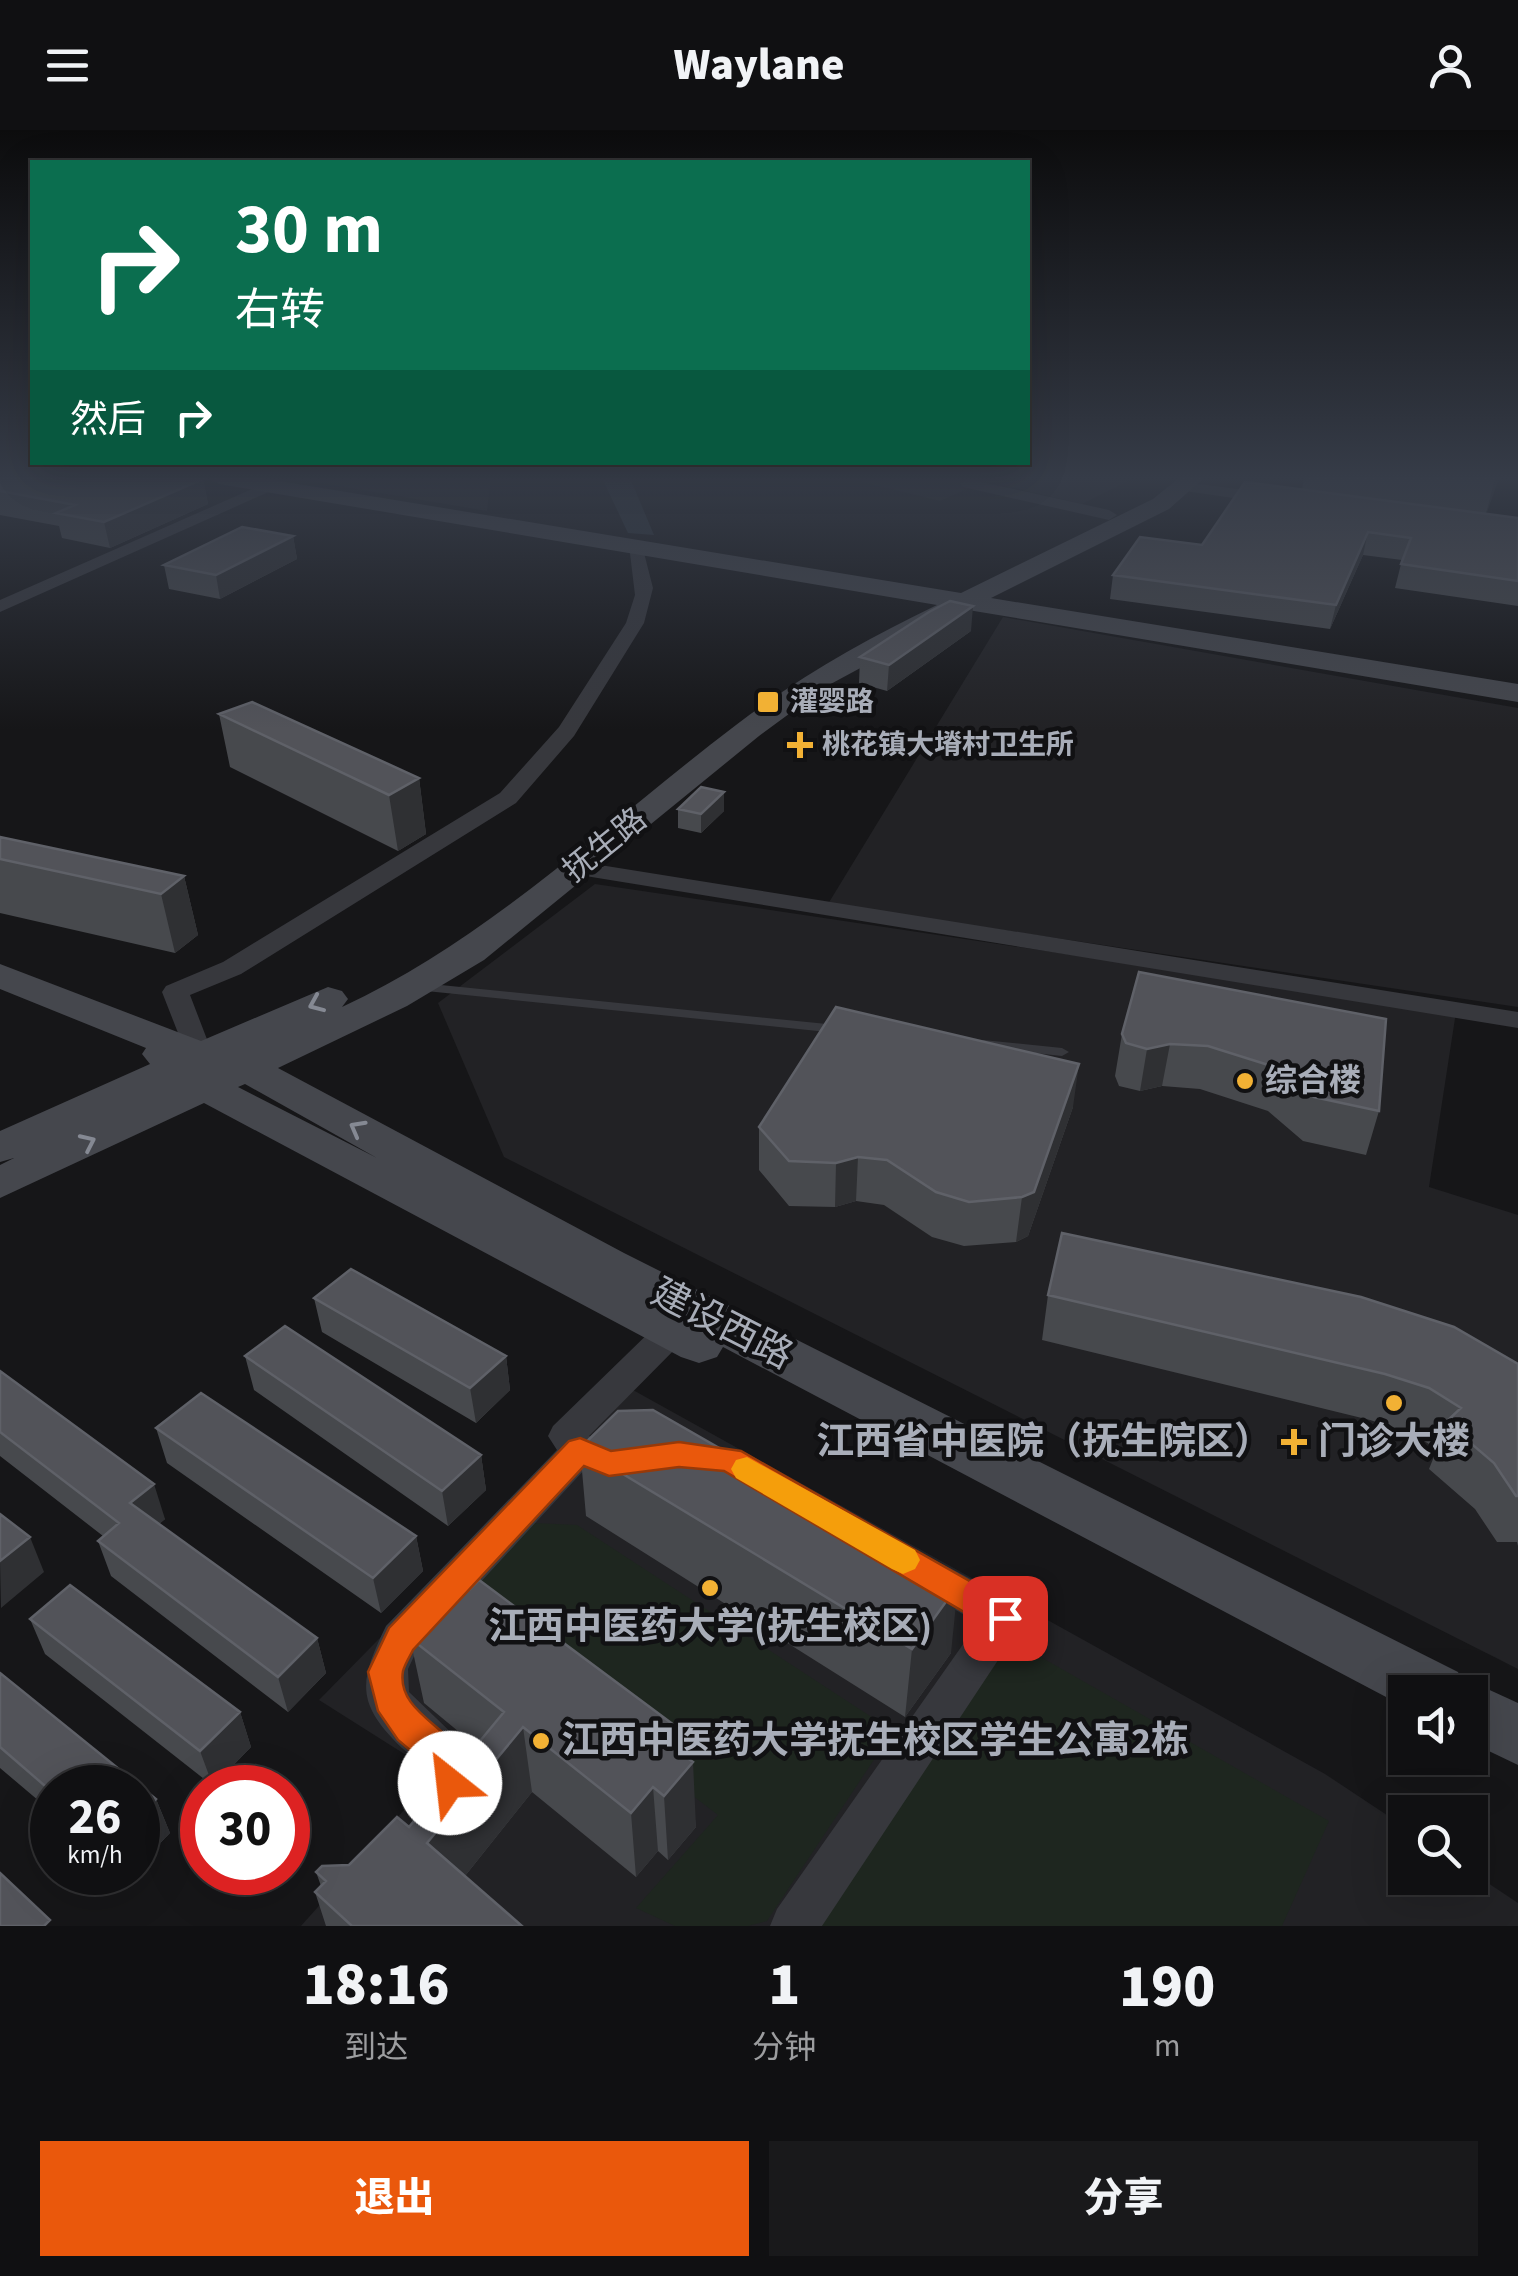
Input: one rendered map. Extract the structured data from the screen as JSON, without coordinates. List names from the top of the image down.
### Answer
{
  "streets": {
    "main road": ["抚生路", "建设西路"]
  },
  "crossings": [
    ["抚生路", "建设西路"]
  ],
  "places": {
    "transit": ["灌婴路"],
    "health": ["桃花镇大塉村卫生所", "江西省中医院（抚生院区）"],
    "other": [
      "综合楼",
      "门诊大楼",
      "江西中医药大学(抚生校区)",
      "江西中医药大学抚生校区学生公寓2栋"
    ]
  },
  "page": {
    "header": "Waylane",
    "turn": ["30 m", "右转"],
    "then": "然后",
    "speed": "26 km/h",
    "limit": "30",
    "eta": [
      "18:16",
      "到达",
      "1",
      "分钟",
      "190",
      "m"
    ],
    "buttons": ["退出", "分享"]
  }
}
